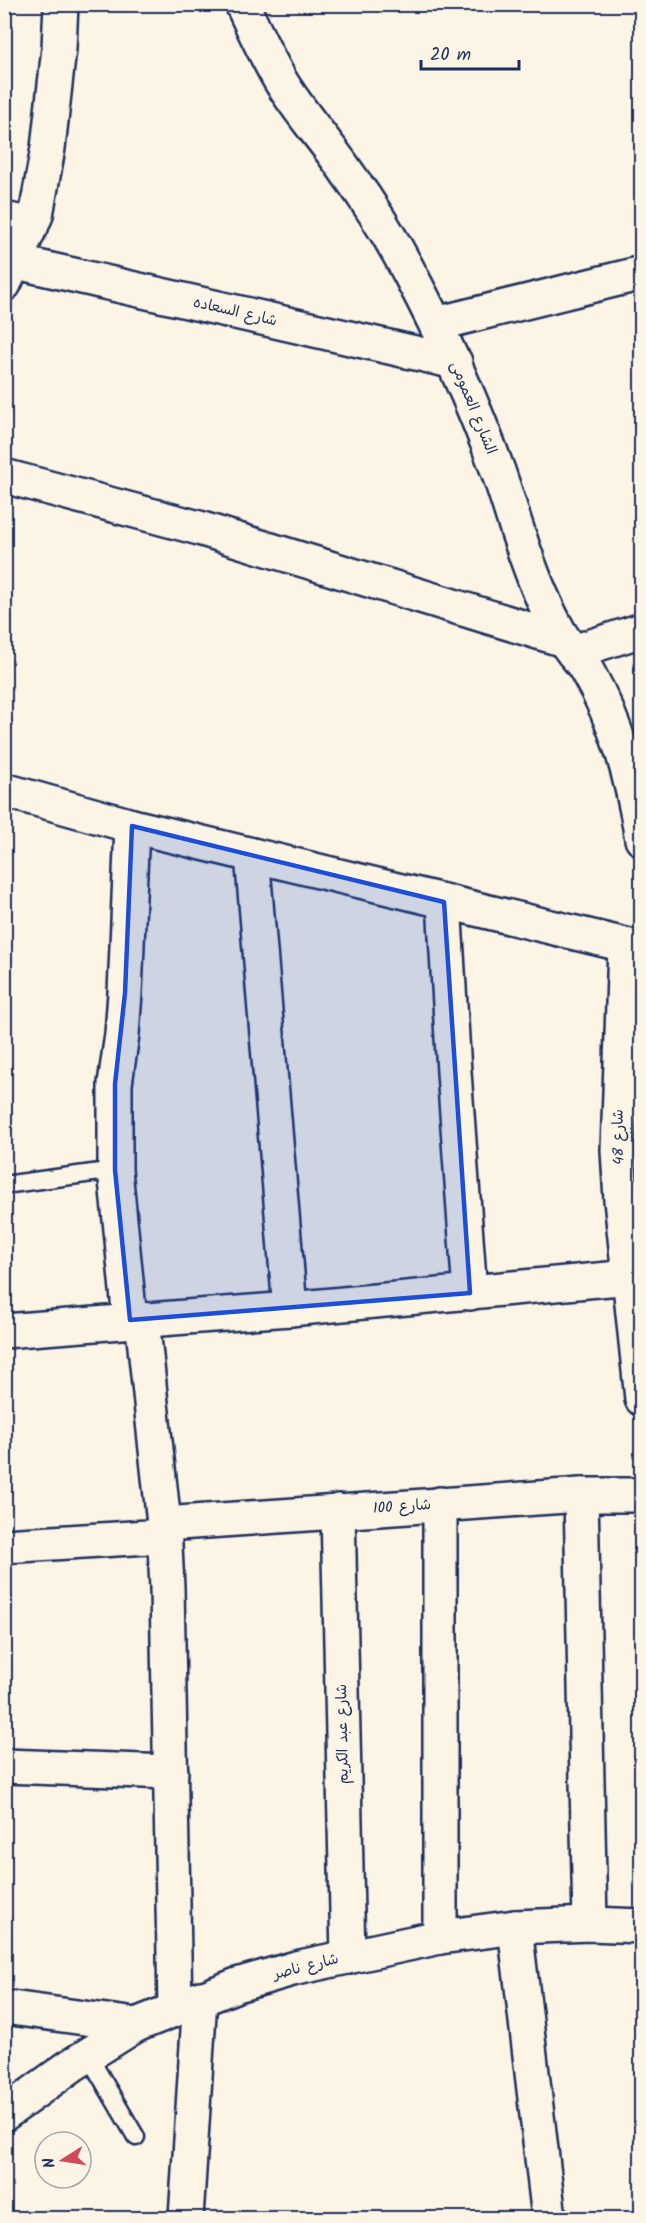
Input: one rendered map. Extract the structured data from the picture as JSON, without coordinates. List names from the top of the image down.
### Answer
{
  "streets": {
    "street": [
      "شارع السعاده",
      "الشارع العمومى",
      "شارع 48",
      "شارع 100",
      "شارع عبد الكريم",
      "شارع ناصر"
    ]
  },
  "crossings": [
    ["شارع السعاده", "الشارع العمومى"],
    ["شارع 100", "شارع عبد الكريم"],
    ["شارع عبد الكريم", "شارع ناصر"]
  ],
  "scale_bar": "20 m",
  "north": "left"
}
